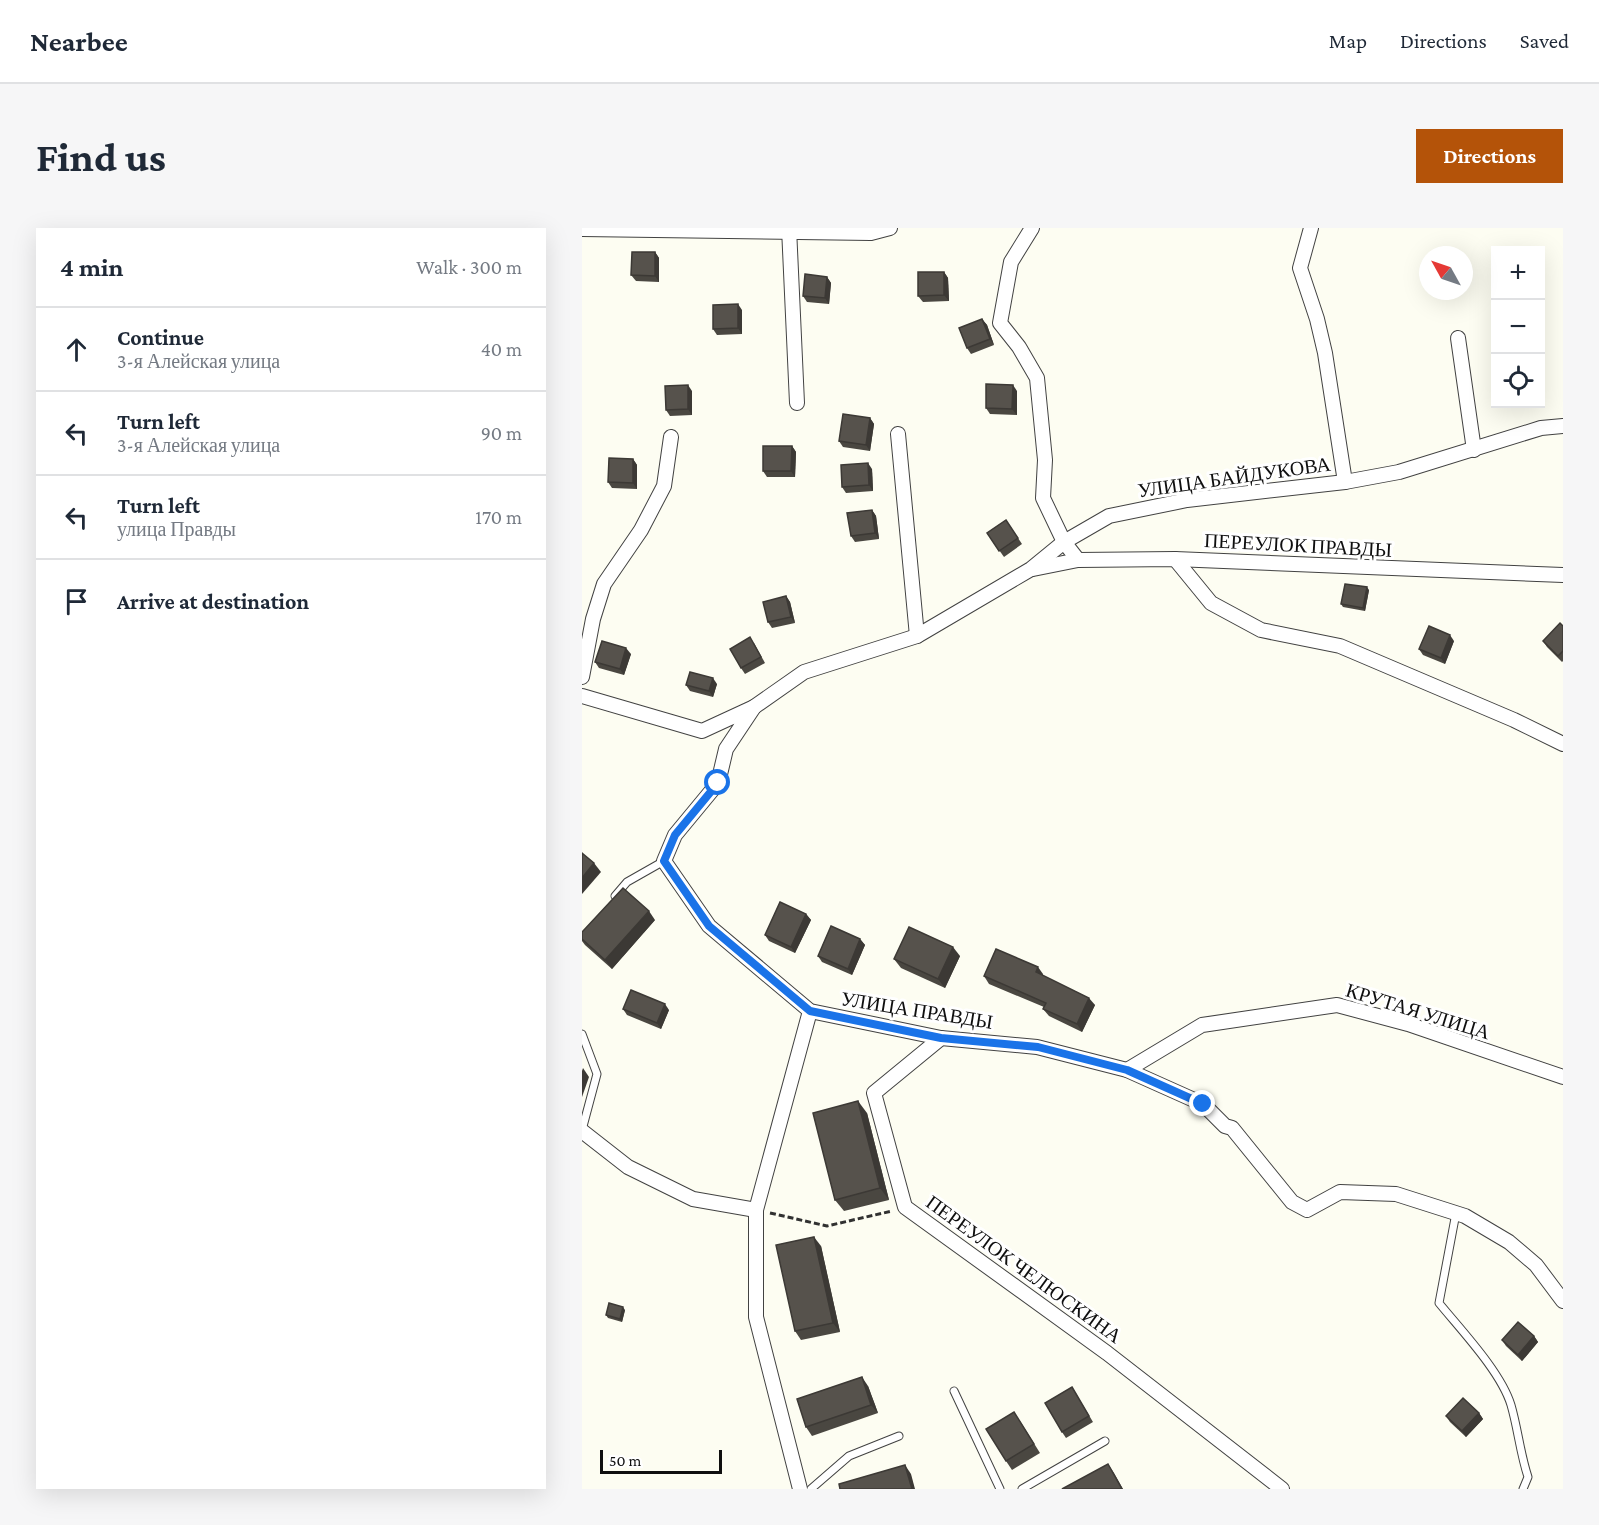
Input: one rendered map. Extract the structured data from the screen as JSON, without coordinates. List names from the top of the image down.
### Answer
{
  "streets": {
    "street": [
      "УЛИЦА БАЙДУКОВА",
      "ПЕРЕУЛОК ПРАВДЫ",
      "УЛИЦА ПРАВДЫ",
      "КРУТАЯ УЛИЦА",
      "ПЕРЕУЛОК ЧЕЛЮСКИНА"
    ]
  },
  "crossings": [
    ["УЛИЦА БАЙДУКОВА", "ПЕРЕУЛОК ПРАВДЫ"],
    ["УЛИЦА ПРАВДЫ", "КРУТАЯ УЛИЦА"],
    ["УЛИЦА ПРАВДЫ", "ПЕРЕУЛОК ЧЕЛЮСКИНА"]
  ],
  "scale_bar": "50 m",
  "north": "top left",
  "page": {
    "header": "Nearbee",
    "nav": ["Map", "Directions", "Saved"],
    "buttons": "Directions",
    "title": "Find us",
    "heading": ["4 min", "Walk · 300 m"],
    "map_buttons": ["+", "−"],
    "list": [
      ["Continue", "3-я Алейская улица", "40 m"],
      ["Turn left", "3-я Алейская улица", "90 m"],
      ["Turn left", "улица Правды", "170 m"],
      "Arrive at destination"
    ],
    "scale": "50 m"
  }
}
